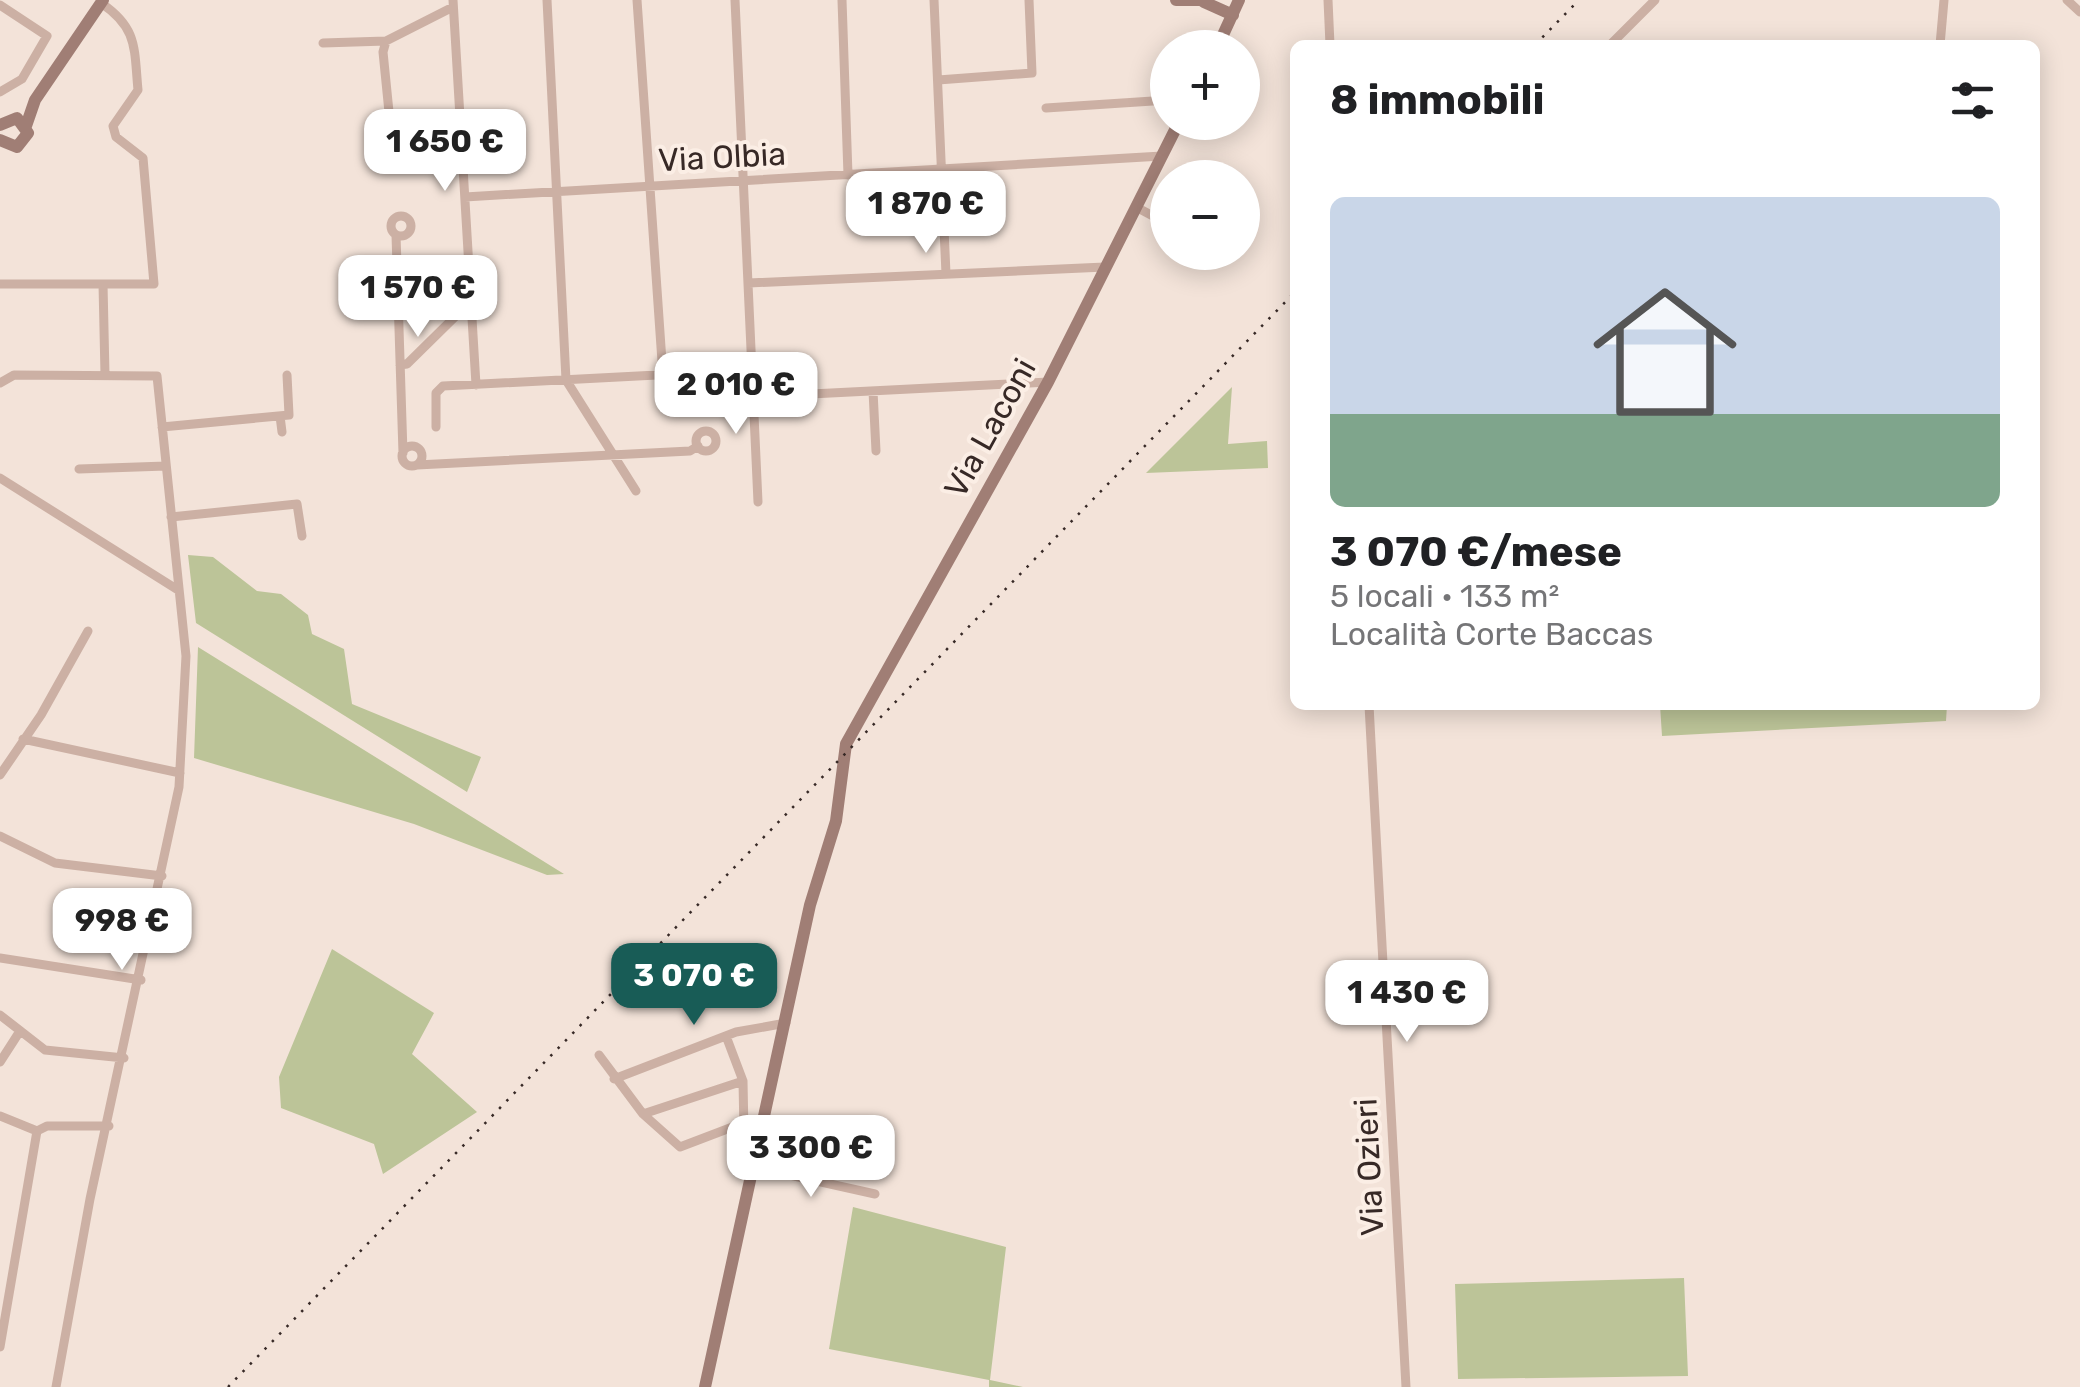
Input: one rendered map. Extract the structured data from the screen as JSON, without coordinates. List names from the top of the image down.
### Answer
{
  "streets": {
    "street": ["Via Olbia", "Via Laconi", "Via Ozieri"]
  },
  "crossings": [
    ["Via Olbia", "Via Laconi"]
  ],
  "page": {
    "map_buttons": ["+", "−"],
    "heading": "8 immobili",
    "price": [
      "1 650 €",
      "1 870 €",
      "1 570 €",
      "2 010 €",
      "998 €",
      "3 070 €",
      "1 430 €",
      "3 300 €"
    ],
    "list": [
      {
        "name": "3 070 €/mese",
        "note": "5 locali · 133 m² · Località Corte Baccas"
      }
    ]
  }
}
